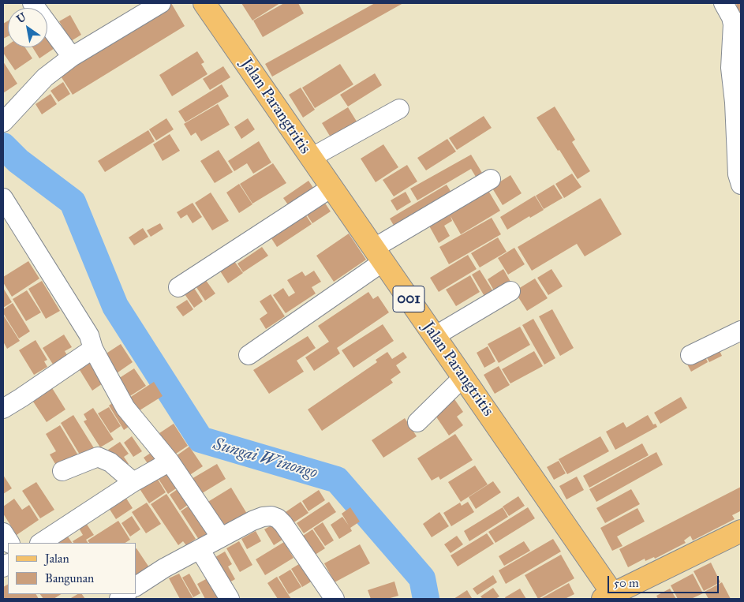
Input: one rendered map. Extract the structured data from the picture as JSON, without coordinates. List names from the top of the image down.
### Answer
{
  "streets": {
    "main road": ["Jalan Parangtritis", "001"]
  },
  "water": ["Sungai Winongo"],
  "legend": ["Jalan", "Bangunan"],
  "scale_bar": "50 m",
  "north": "top left"
}
